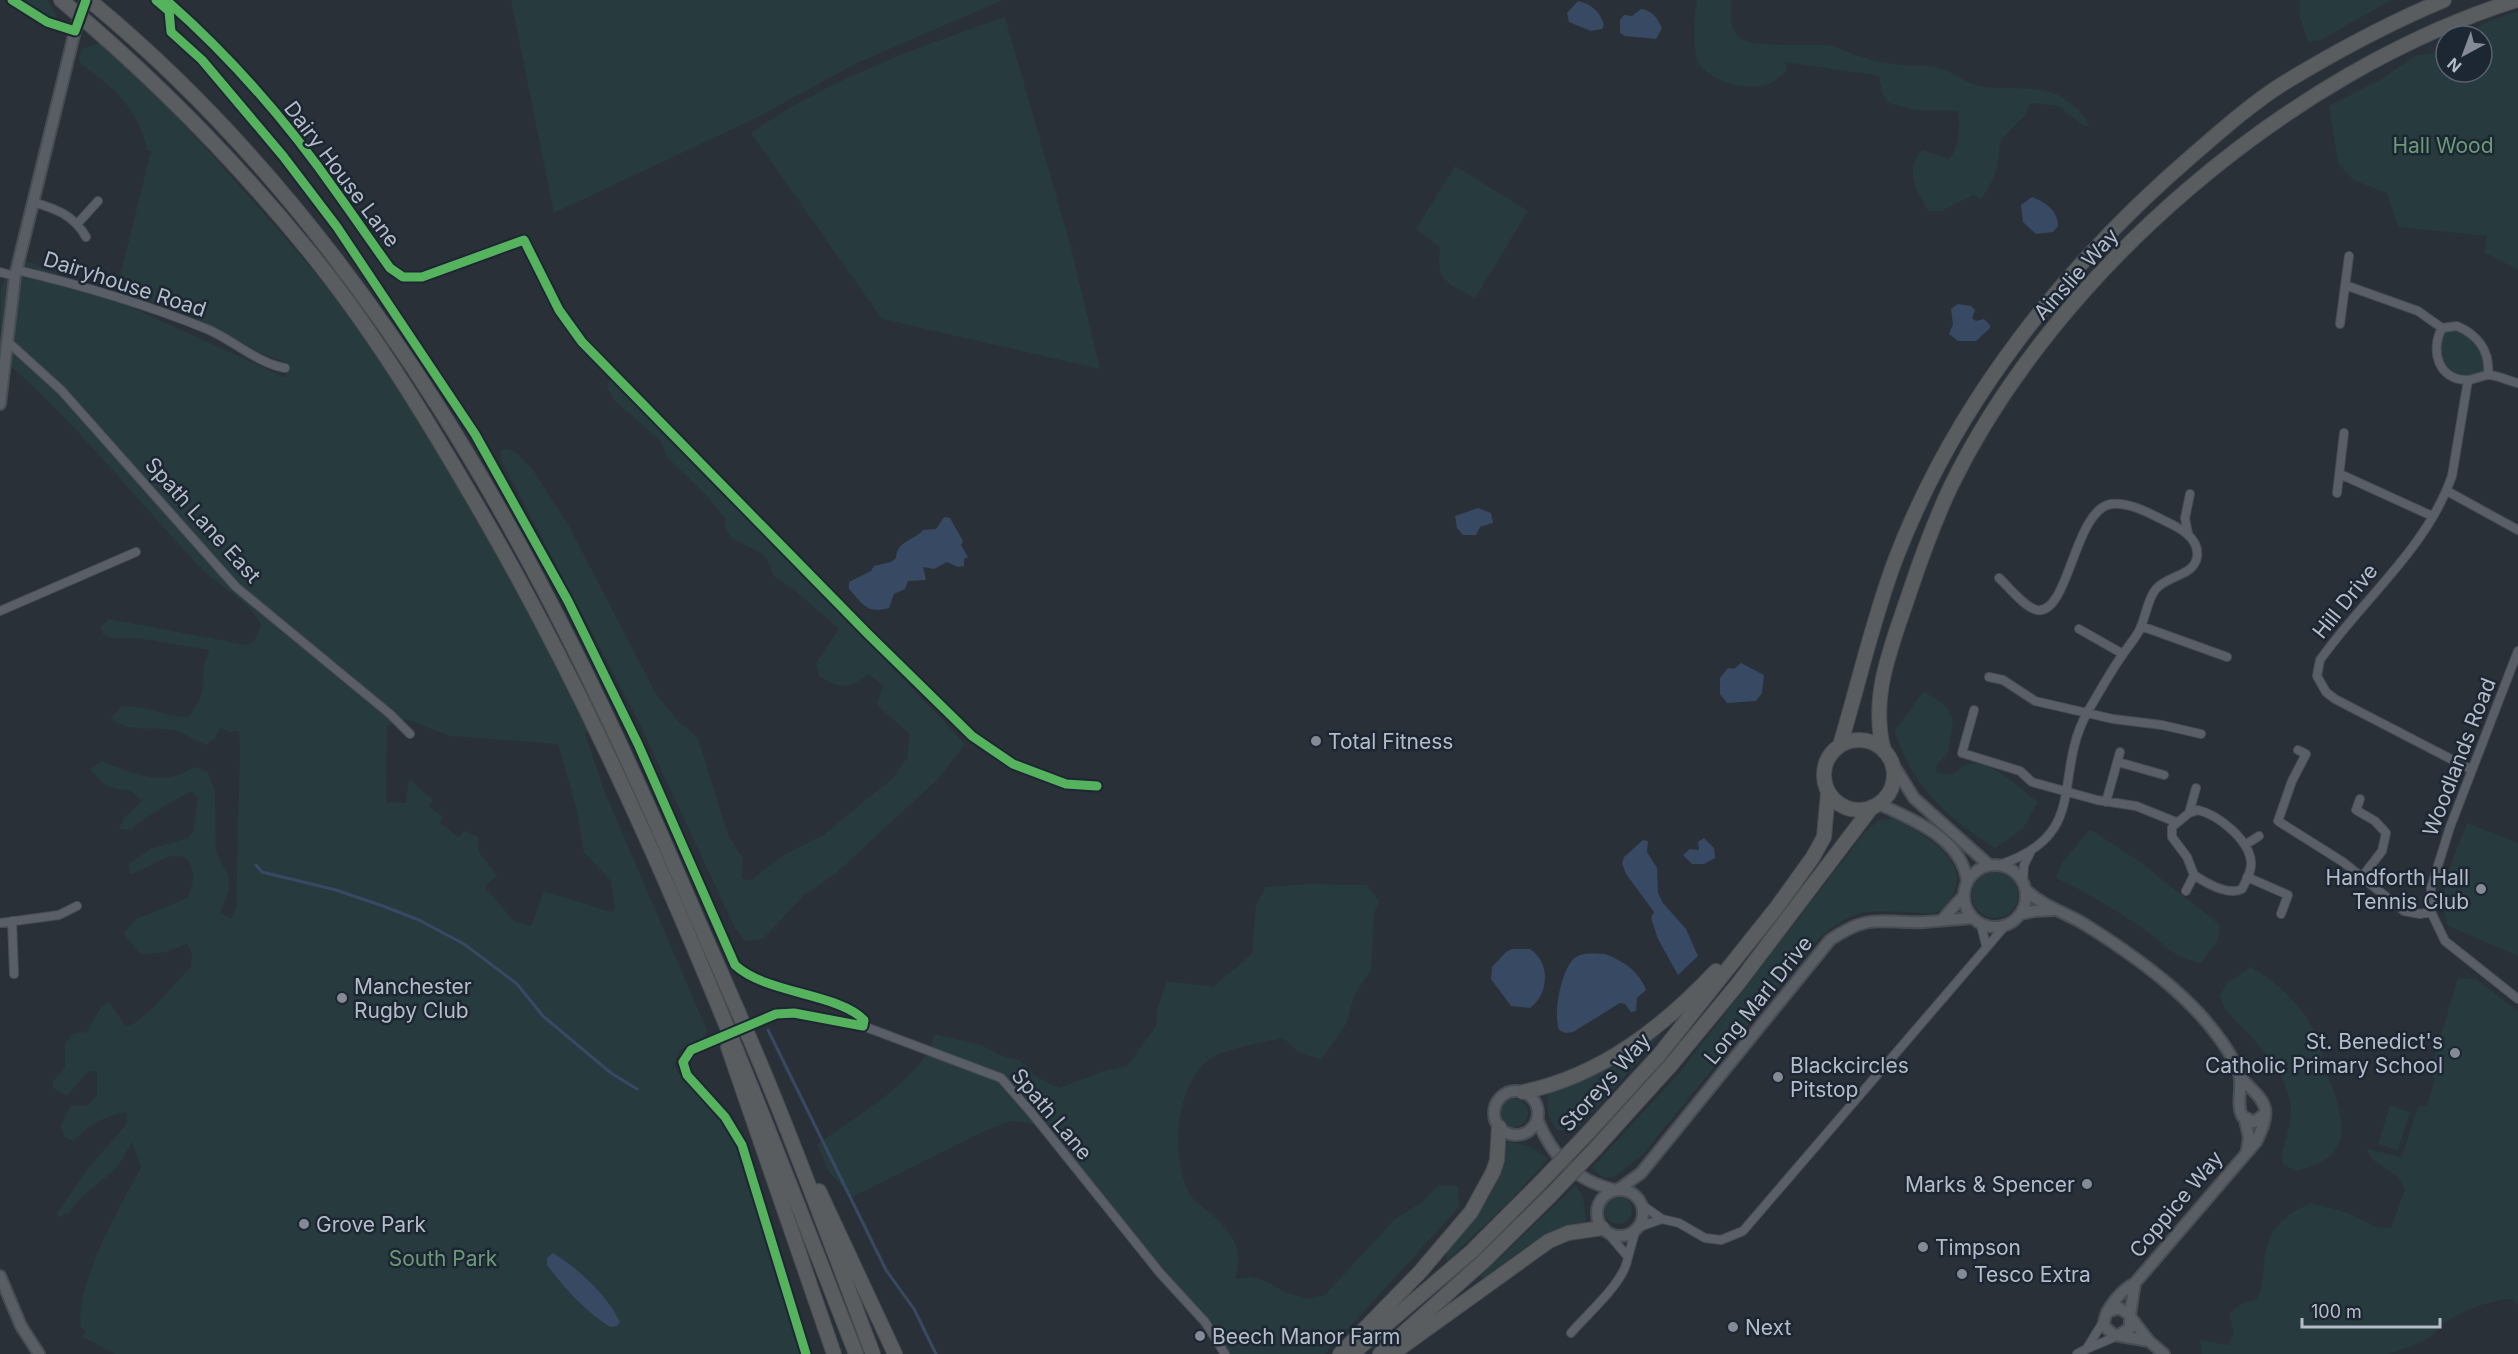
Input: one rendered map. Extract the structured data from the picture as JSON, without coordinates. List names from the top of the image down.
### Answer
{
  "streets": {
    "highway": ["Ainslie Way", "Storeys Way"],
    "street": [
      "Dairy House Lane",
      "Dairyhouse Road",
      "Spath Lane East",
      "Hill Drive",
      "Woodlands Road",
      "Long Marl Drive",
      "Spath Lane",
      "Coppice Way"
    ]
  },
  "crossings": [
    ["Ainslie Way", "Storeys Way"],
    ["Hill Drive", "Woodlands Road"]
  ],
  "parks": ["Hall Wood", "South Park"],
  "places": [
    "Total Fitness",
    "Handforth Hall Tennis Club",
    "Manchester Rugby Club",
    "St. Benedict's Catholic Primary School",
    "Blackcircles Pitstop",
    "Marks & Spencer",
    "Grove Park",
    "Timpson",
    "Tesco Extra",
    "Next",
    "Beech Manor Farm"
  ],
  "scale_bar": "100 m",
  "north": "bottom left"
}
